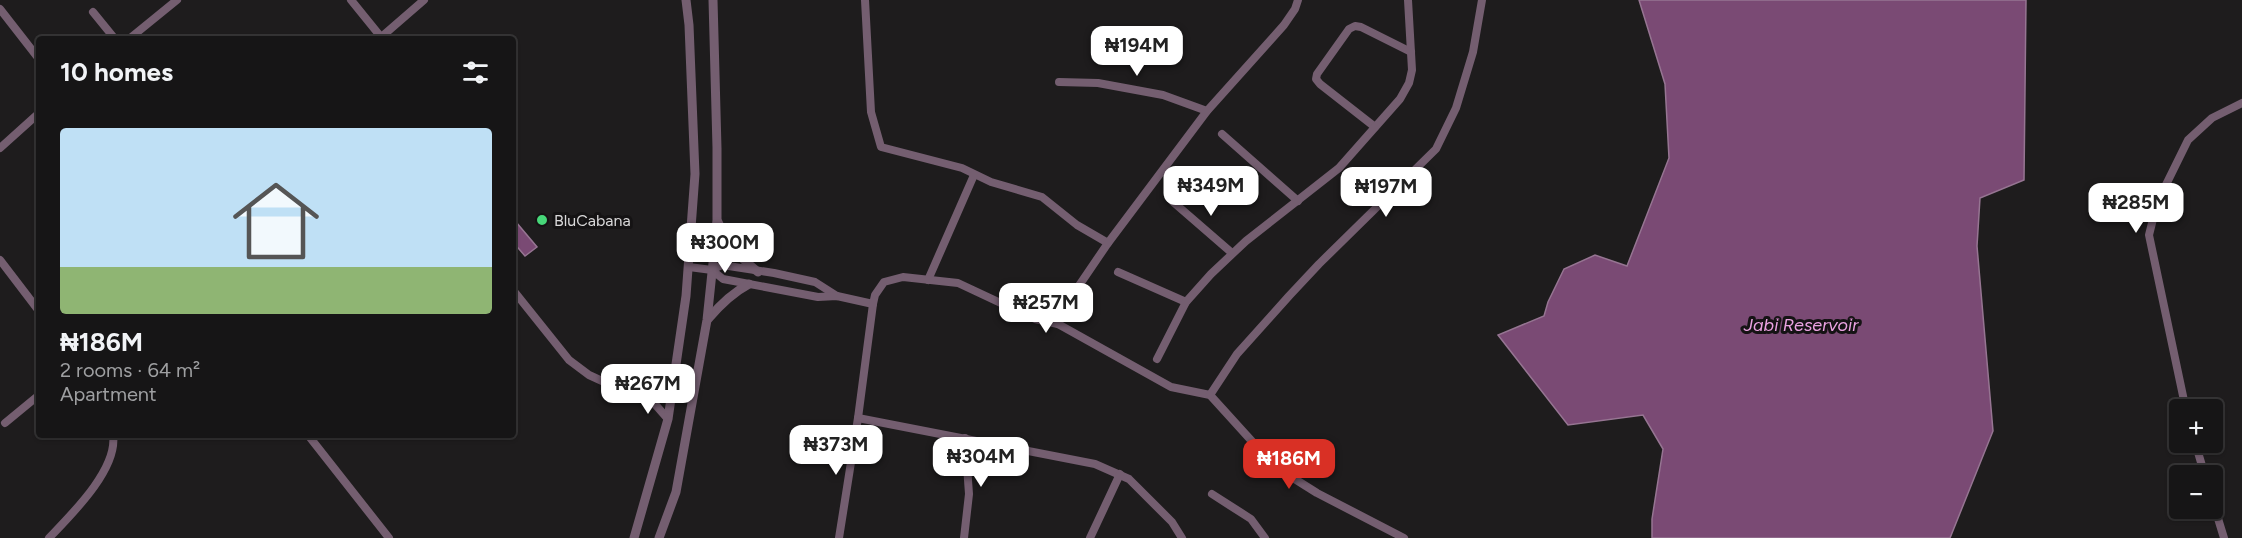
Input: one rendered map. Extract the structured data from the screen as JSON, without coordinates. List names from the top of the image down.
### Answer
{
  "water": ["Jabi Reservoir"],
  "places": ["BluCabana"],
  "page": {
    "price": [
      "₦194M",
      "₦349M",
      "₦197M",
      "₦285M",
      "₦300M",
      "₦257M",
      "₦267M",
      "₦373M",
      "₦304M",
      "₦186M"
    ],
    "heading": "10 homes",
    "list": [
      {
        "name": "₦186M",
        "note": "2 rooms · 64 m² · Apartment"
      }
    ],
    "map_buttons": ["+", "−"]
  }
}
